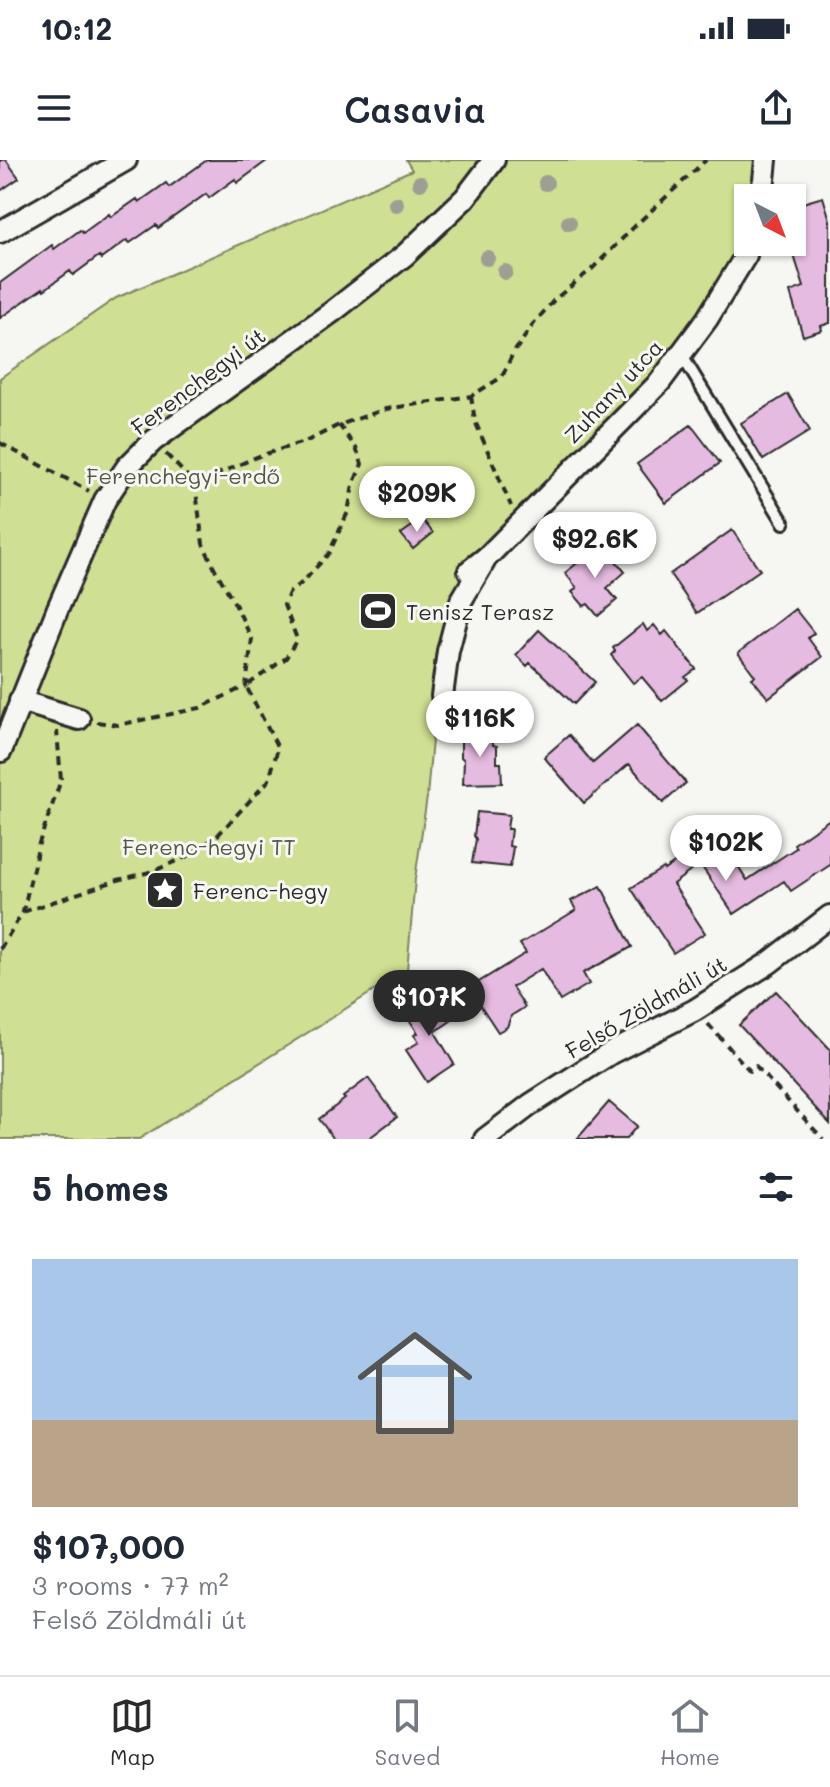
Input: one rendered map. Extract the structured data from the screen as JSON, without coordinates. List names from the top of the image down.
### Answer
{
  "streets": {
    "street": ["Ferenchegyi út", "Zuhany utca", "Felső Zöldmáli út"]
  },
  "parks": ["Ferenchegyi-erdő", "Ferenc-hegyi TT"],
  "places": {
    "sports": ["Tenisz Terasz"],
    "place": ["Ferenc-hegy"]
  },
  "north": "bottom right",
  "page": {
    "status": "10:12",
    "header": "Casavia",
    "price": [
      "$209K",
      "$92.6K",
      "$116K",
      "$102K",
      "$107K"
    ],
    "heading": "5 homes",
    "list": [
      {
        "name": "$107,000",
        "note": "3 rooms · 77 m² · Felső Zöldmáli út"
      }
    ],
    "tabs": ["Map", "Saved", "Home"]
  }
}
